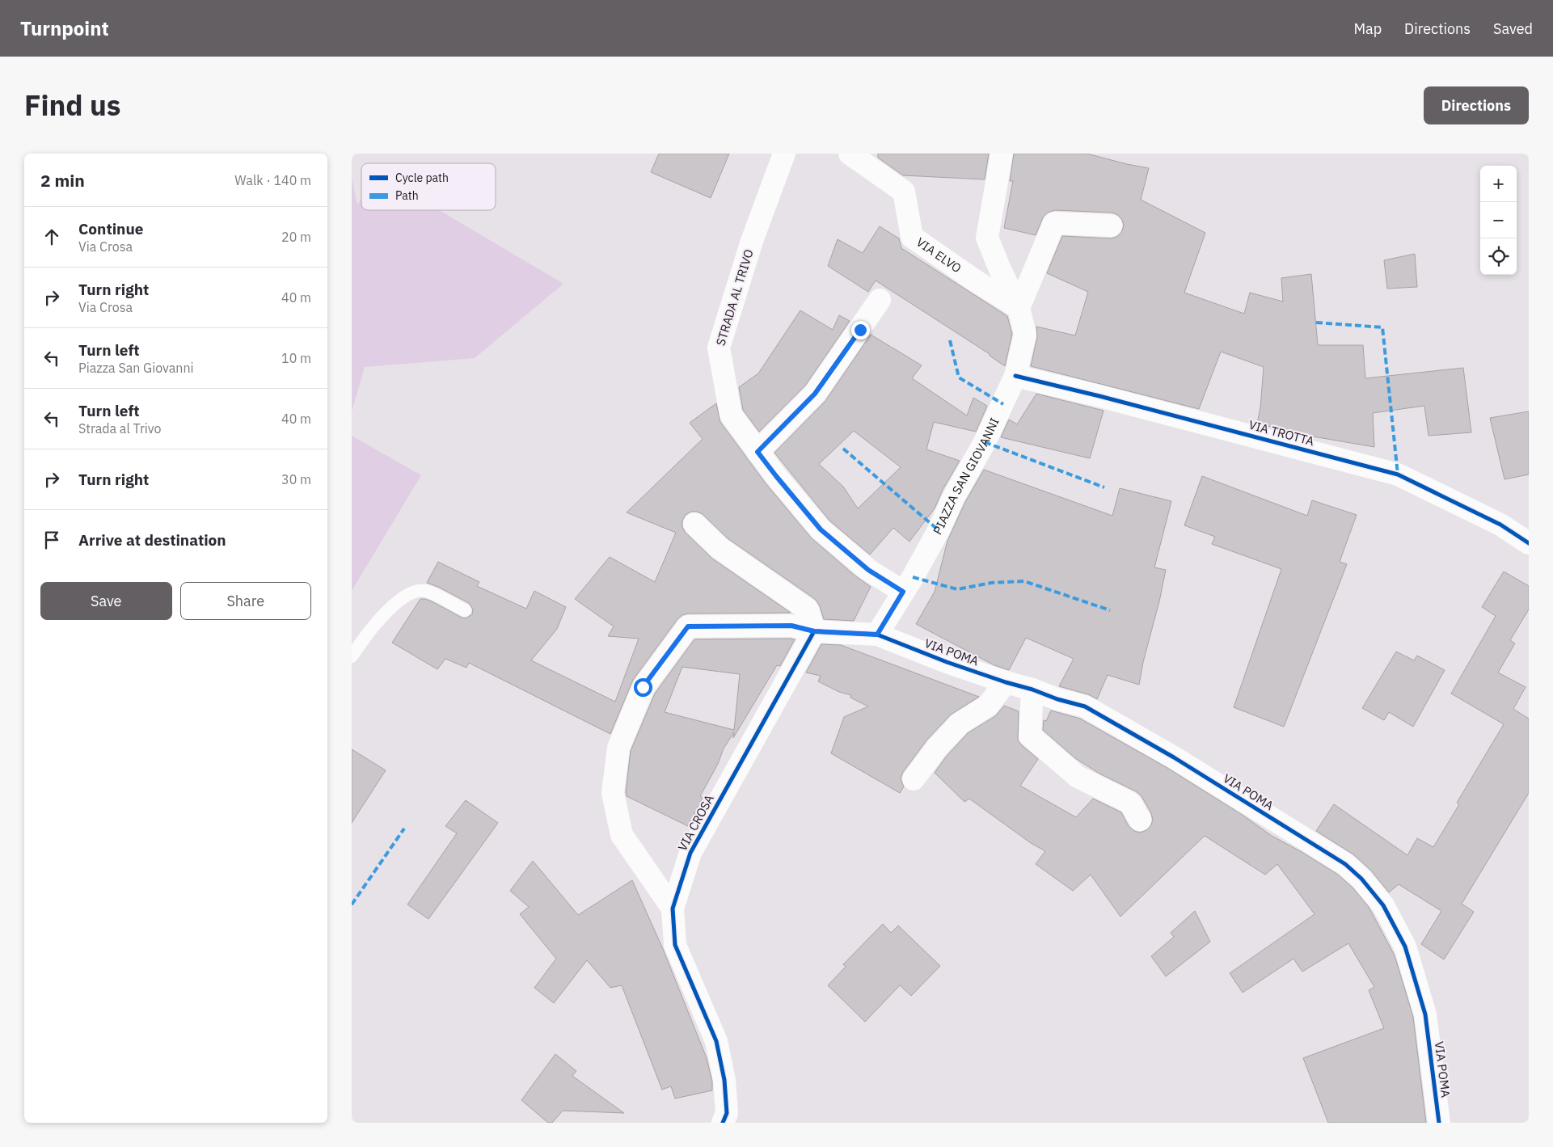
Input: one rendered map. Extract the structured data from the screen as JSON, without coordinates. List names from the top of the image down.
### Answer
{
  "streets": {
    "street": [
      "VIA ELVO",
      "STRADA AL TRIVO",
      "VIA TROTTA",
      "PIAZZA SAN GIOVANNI",
      "VIA POMA",
      "VIA CROSA"
    ]
  },
  "crossings": [
    ["VIA ELVO", "PIAZZA SAN GIOVANNI"],
    ["STRADA AL TRIVO", "PIAZZA SAN GIOVANNI"],
    ["VIA TROTTA", "PIAZZA SAN GIOVANNI"],
    ["PIAZZA SAN GIOVANNI", "VIA POMA"]
  ],
  "legend": ["Cycle path", "Path"],
  "page": {
    "header": "Turnpoint",
    "nav": ["Map", "Directions", "Saved"],
    "title": "Find us",
    "buttons": [
      "Directions",
      ["Save", "Share"]
    ],
    "heading": ["2 min", "Walk · 140 m"],
    "map_buttons": ["+", "−"],
    "list": [
      ["Continue", "Via Crosa", "20 m"],
      ["Turn right", "Via Crosa", "40 m"],
      ["Turn left", "Piazza San Giovanni", "10 m"],
      ["Turn left", "Strada al Trivo", "40 m"],
      ["Turn right", "30 m"],
      "Arrive at destination"
    ]
  }
}
